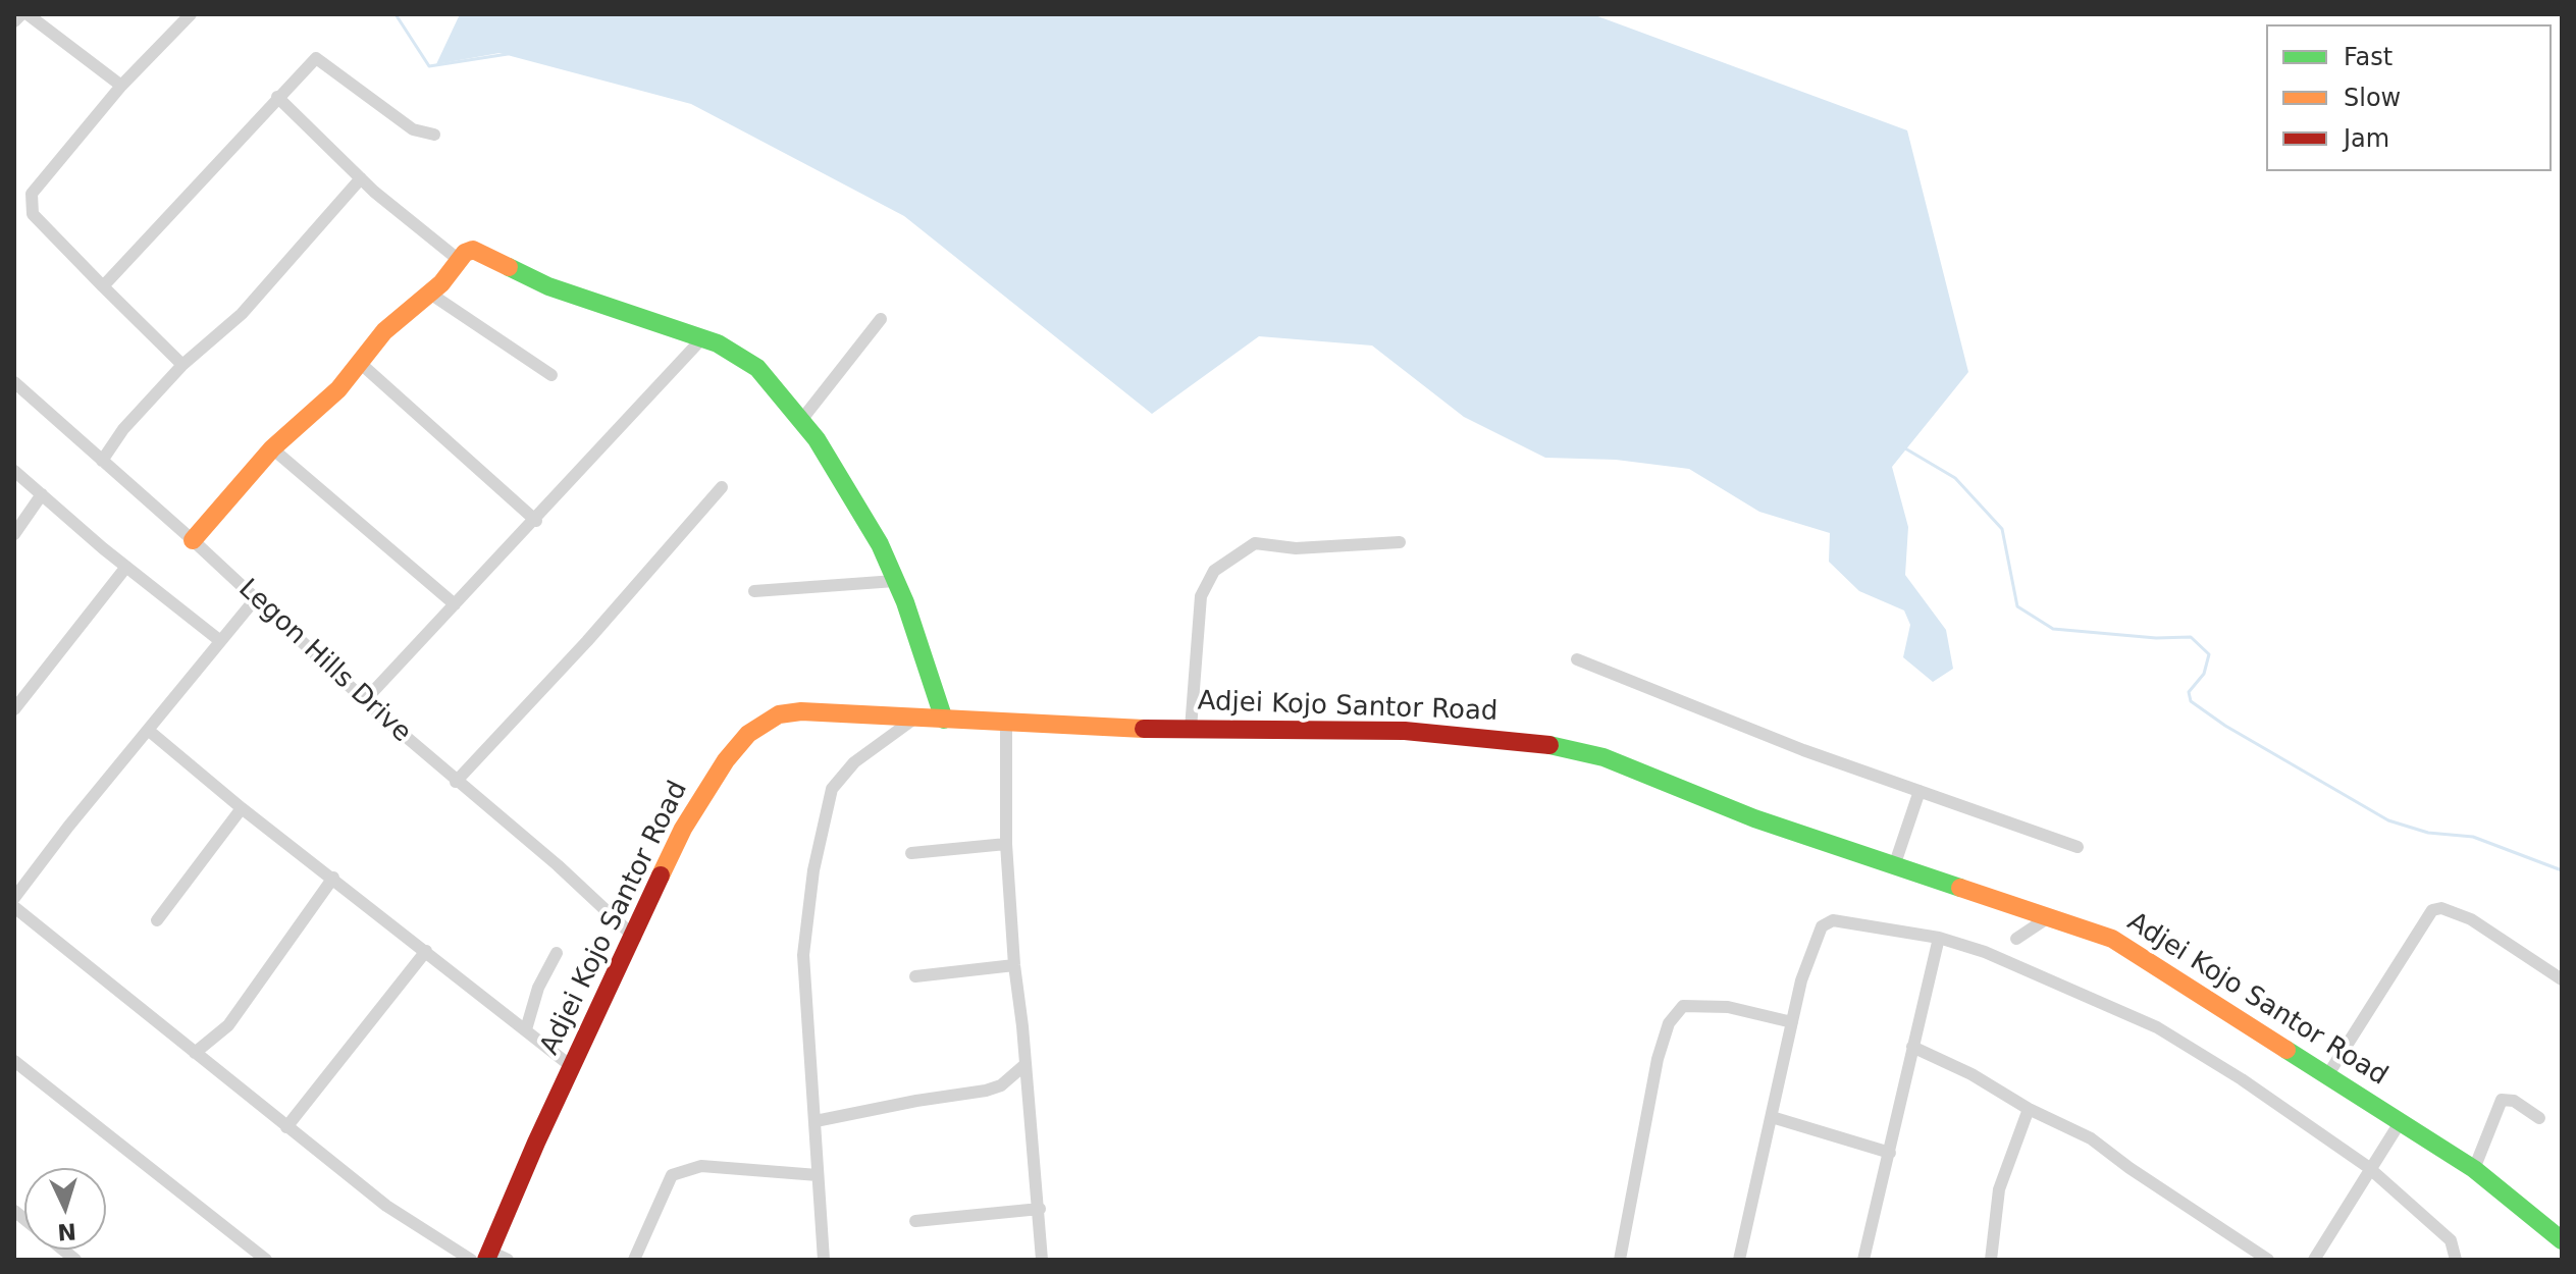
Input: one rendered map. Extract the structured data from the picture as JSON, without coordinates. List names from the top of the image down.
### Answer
{
  "streets": {
    "street": ["Legon Hills Drive", "Adjei Kojo Santor Road"]
  },
  "crossings": [
    ["Legon Hills Drive", "Adjei Kojo Santor Road"]
  ],
  "legend": ["Fast", "Slow", "Jam"],
  "north": "bottom"
}
